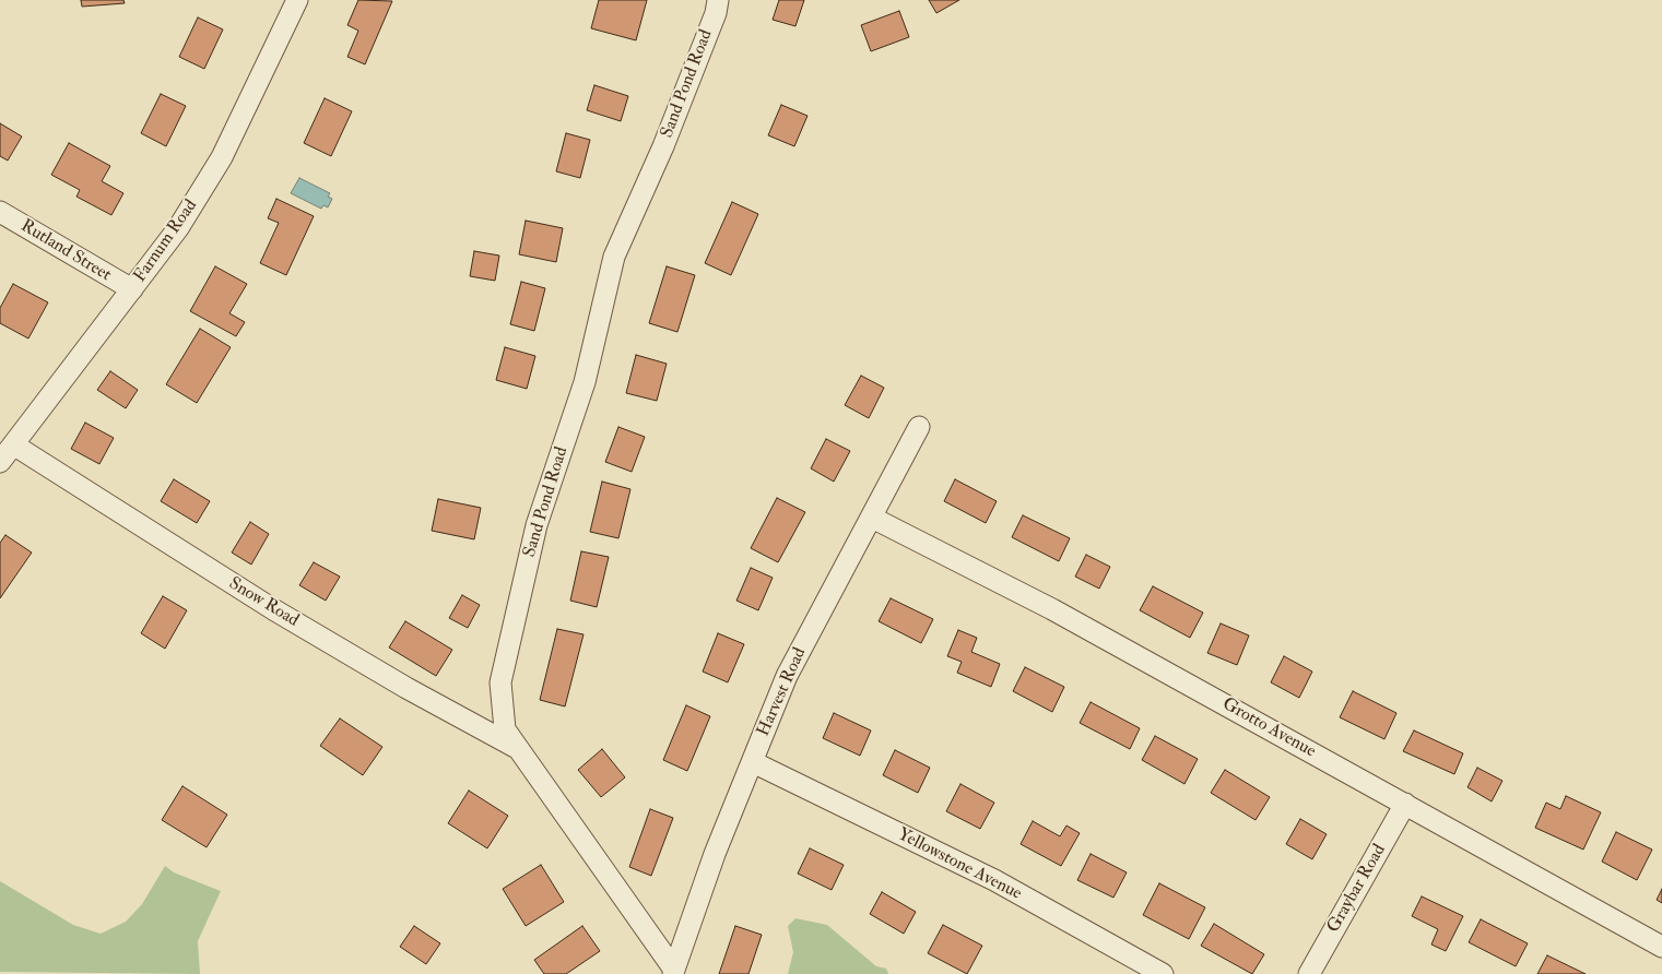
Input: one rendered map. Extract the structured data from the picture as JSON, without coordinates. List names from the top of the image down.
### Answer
{
  "streets": {
    "street": [
      "Sand Pond Road",
      "Farnum Road",
      "Rutland Street",
      "Snow Road",
      "Harvest Road",
      "Grotto Avenue",
      "Yellowstone Avenue",
      "Graybar Road"
    ]
  },
  "crossings": [
    ["Sand Pond Road", "Snow Road"],
    ["Sand Pond Road", "Harvest Road"],
    ["Farnum Road", "Rutland Street"],
    ["Farnum Road", "Snow Road"],
    ["Harvest Road", "Grotto Avenue"],
    ["Harvest Road", "Yellowstone Avenue"],
    ["Grotto Avenue", "Graybar Road"]
  ]
}
